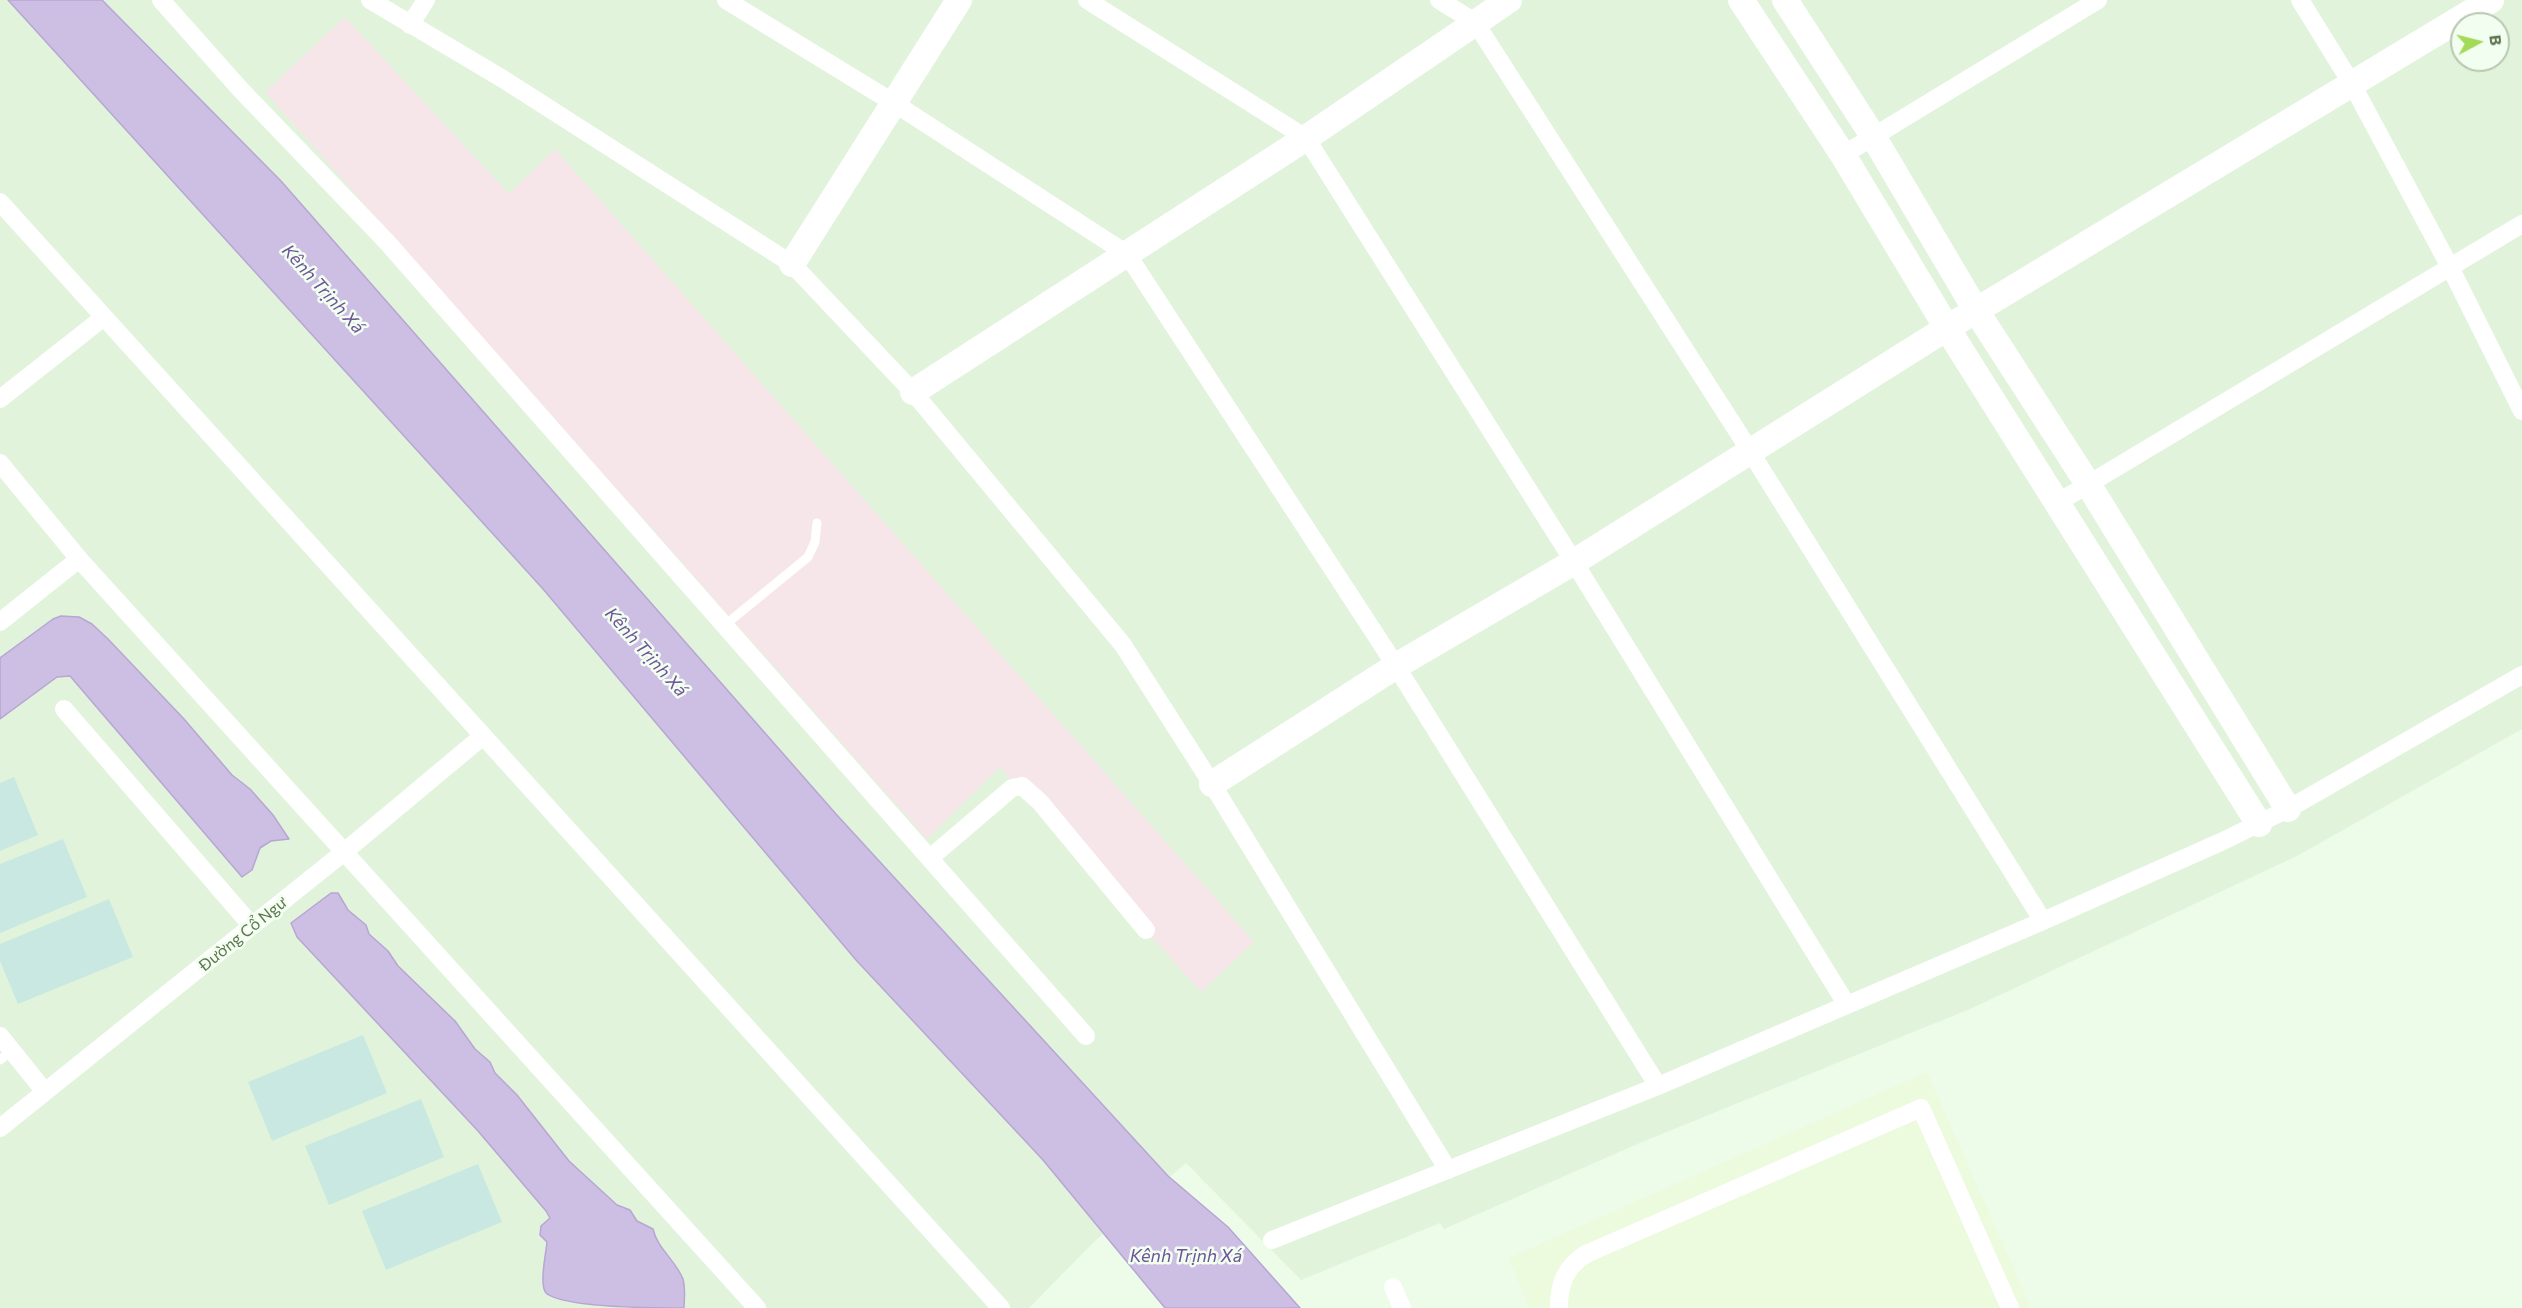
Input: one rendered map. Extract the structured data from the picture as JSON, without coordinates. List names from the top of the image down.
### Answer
{
  "streets": {
    "street": ["Đường Cổ Ngư"]
  },
  "water": ["Kênh Trịnh Xá"],
  "north": "right"
}
